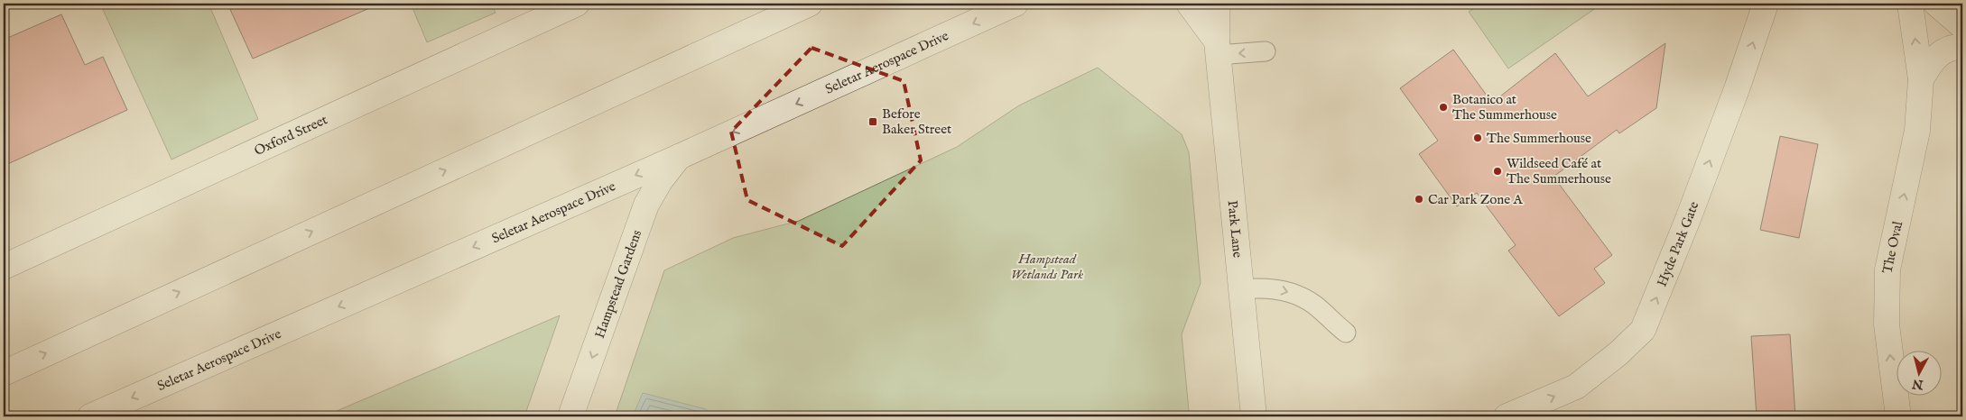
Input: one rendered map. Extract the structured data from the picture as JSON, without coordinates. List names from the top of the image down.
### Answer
{
  "streets": {
    "street": [
      "Seletar Aerospace Drive",
      "Oxford Street",
      "Park Lane",
      "Hyde Park Gate",
      "The Oval",
      "Hampstead Gardens"
    ]
  },
  "crossings": [
    ["Seletar Aerospace Drive", "Hampstead Gardens"]
  ],
  "one_way": ["Hyde Park Gate", "The Oval", "Hampstead Gardens"],
  "parks": ["Hampstead Wetlands Park"],
  "places": {
    "other": [
      "Botanico at The Summerhouse",
      "The Summerhouse",
      "Wildseed Café at The Summerhouse",
      "Car Park Zone A"
    ],
    "transit": ["Before Baker Street"]
  },
  "north": "bottom"
}
